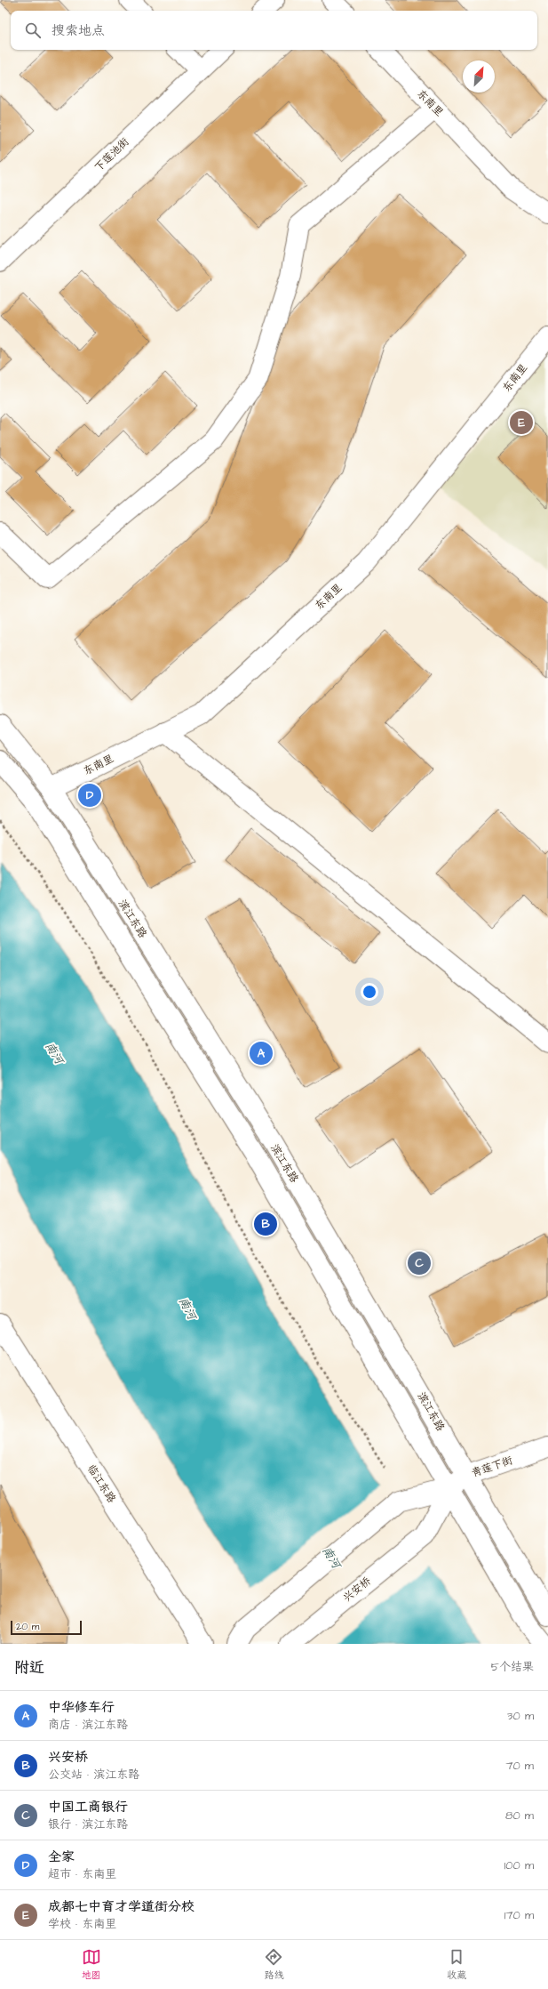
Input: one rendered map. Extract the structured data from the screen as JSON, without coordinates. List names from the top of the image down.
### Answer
{
  "streets": {
    "street": [
      "东南里",
      "下莲池街",
      "滨江东路",
      "青莲下街",
      "临江东路",
      "兴安桥"
    ]
  },
  "crossings": [
    ["东南里", "滨江东路"],
    ["滨江东路", "青莲下街"],
    ["青莲下街", "兴安桥"]
  ],
  "water": ["南河"],
  "scale_bar": "20 m",
  "north": "top right",
  "page": {
    "search": "搜索地点",
    "pins": [
      "E",
      "D",
      "A",
      "B",
      "C"
    ],
    "scale": "20 m",
    "heading": ["附近", "5个结果"],
    "list": [
      {
        "mark": "A",
        "name": "中华修车行",
        "note": "商店 · 滨江东路",
        "value": "30 m"
      },
      {
        "mark": "B",
        "name": "兴安桥",
        "note": "公交站 · 滨江东路",
        "value": "70 m"
      },
      {
        "mark": "C",
        "name": "中国工商银行",
        "note": "银行 · 滨江东路",
        "value": "80 m"
      },
      {
        "mark": "D",
        "name": "全家",
        "note": "超市 · 东南里",
        "value": "100 m"
      },
      {
        "mark": "E",
        "name": "成都七中育才学道街分校",
        "note": "学校 · 东南里",
        "value": "170 m"
      }
    ],
    "nav": ["地图", "路线", "收藏"]
  }
}
